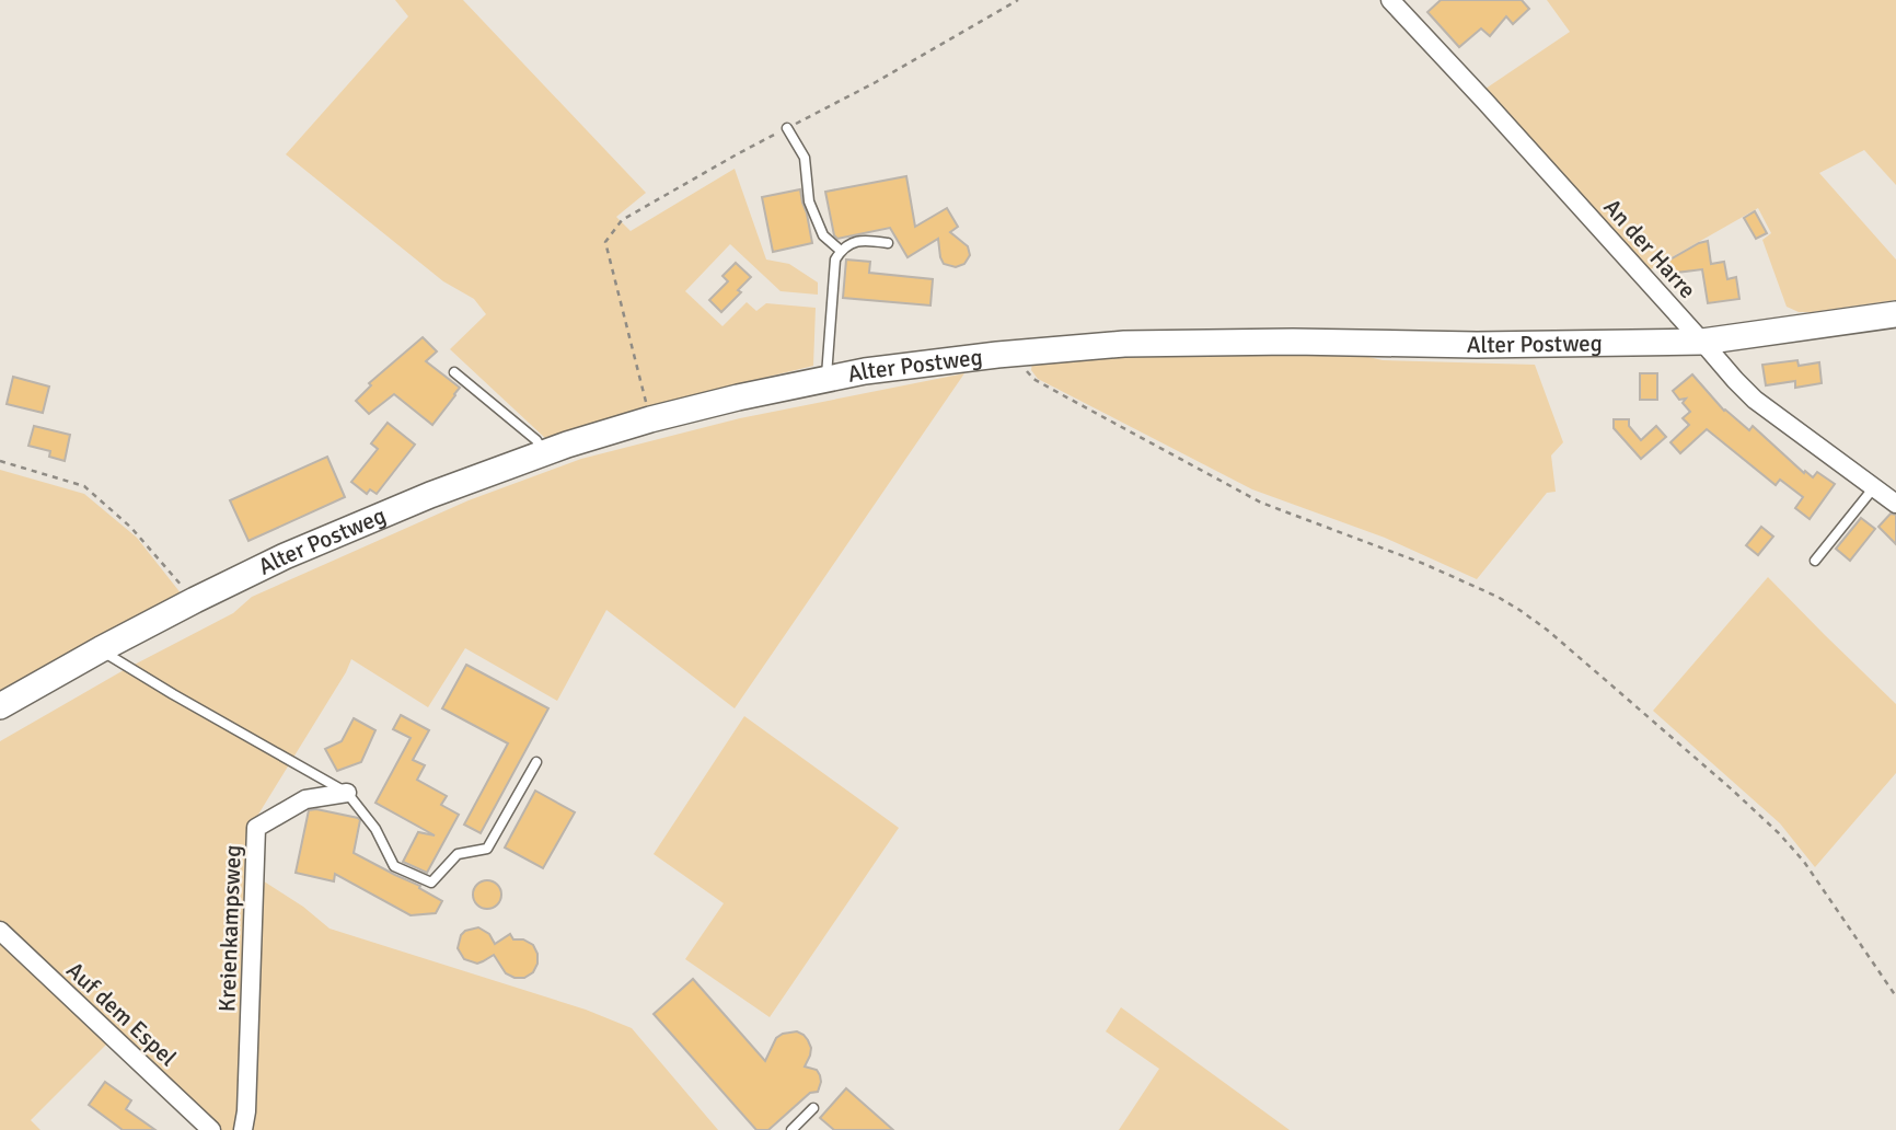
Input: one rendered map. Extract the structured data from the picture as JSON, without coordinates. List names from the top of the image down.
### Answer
{
  "streets": {
    "main road": ["Alter Postweg"],
    "street": ["An der Harre", "Kreienkampsweg", "Auf dem Espel"]
  },
  "crossings": [
    ["An der Harre", "Alter Postweg"]
  ]
}
